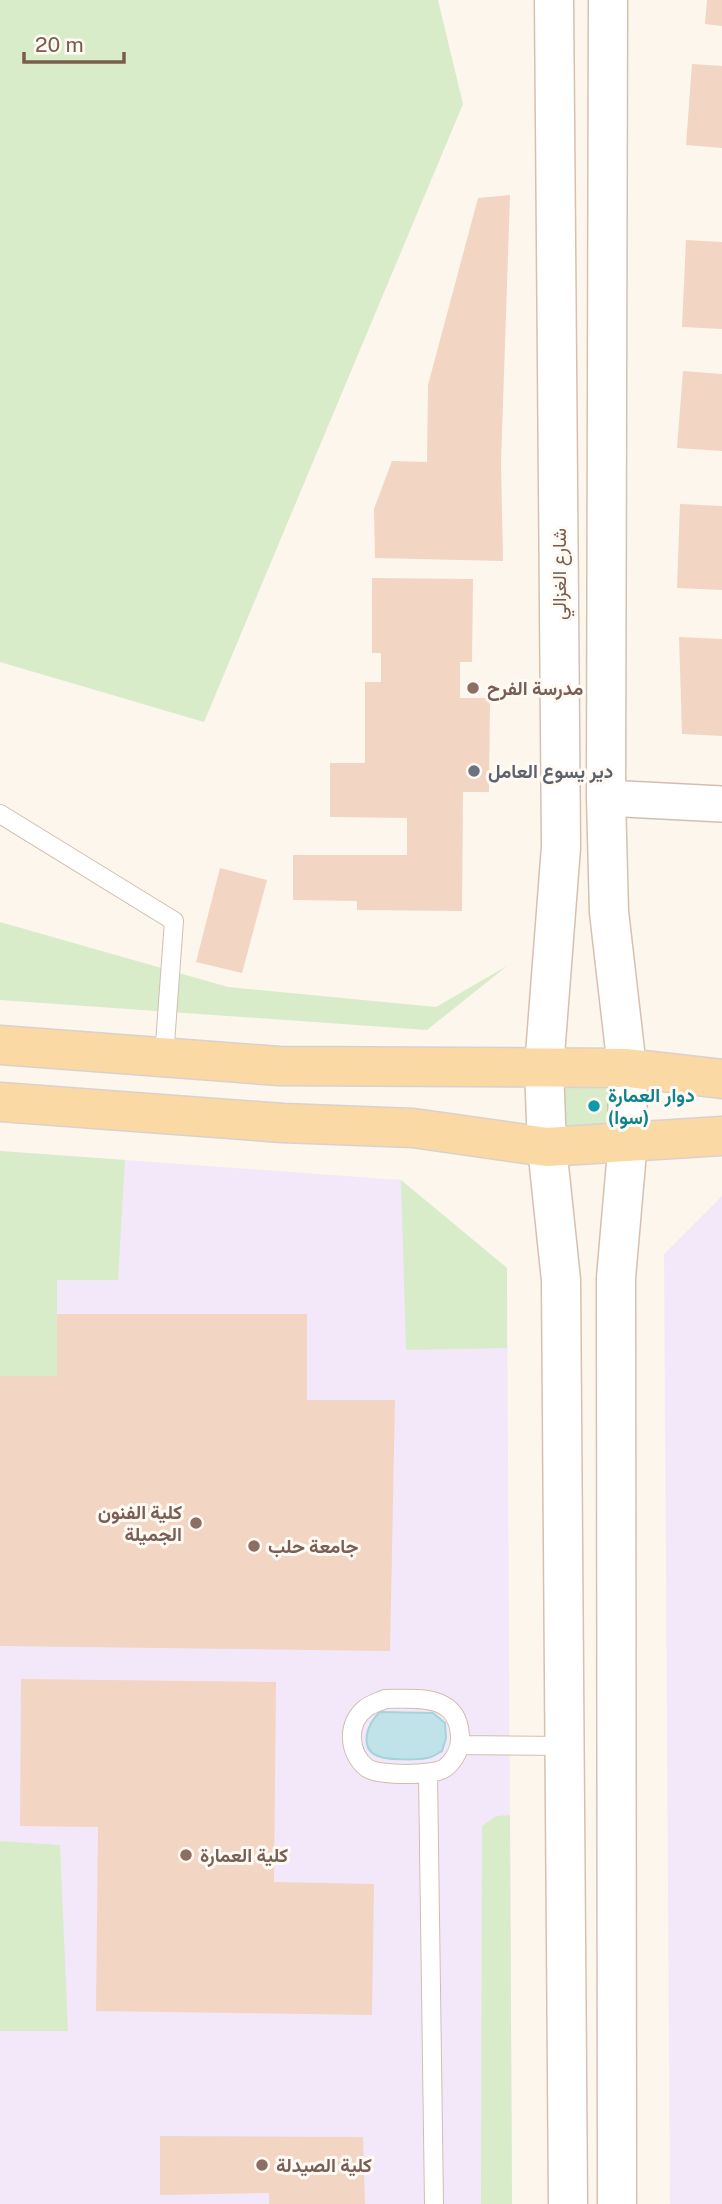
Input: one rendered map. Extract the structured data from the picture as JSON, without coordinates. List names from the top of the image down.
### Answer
{
  "streets": {
    "main road": ["شارع الغزالي"]
  },
  "places": [
    "مدرسة الفرح",
    "دير يسوع العامل",
    "دوار العمارة (سوا)",
    "كلية الفنون الجميلة",
    "جامعة حلب",
    "كلية العمارة",
    "كلية الصيدلة"
  ],
  "scale_bar": "20 m"
}
